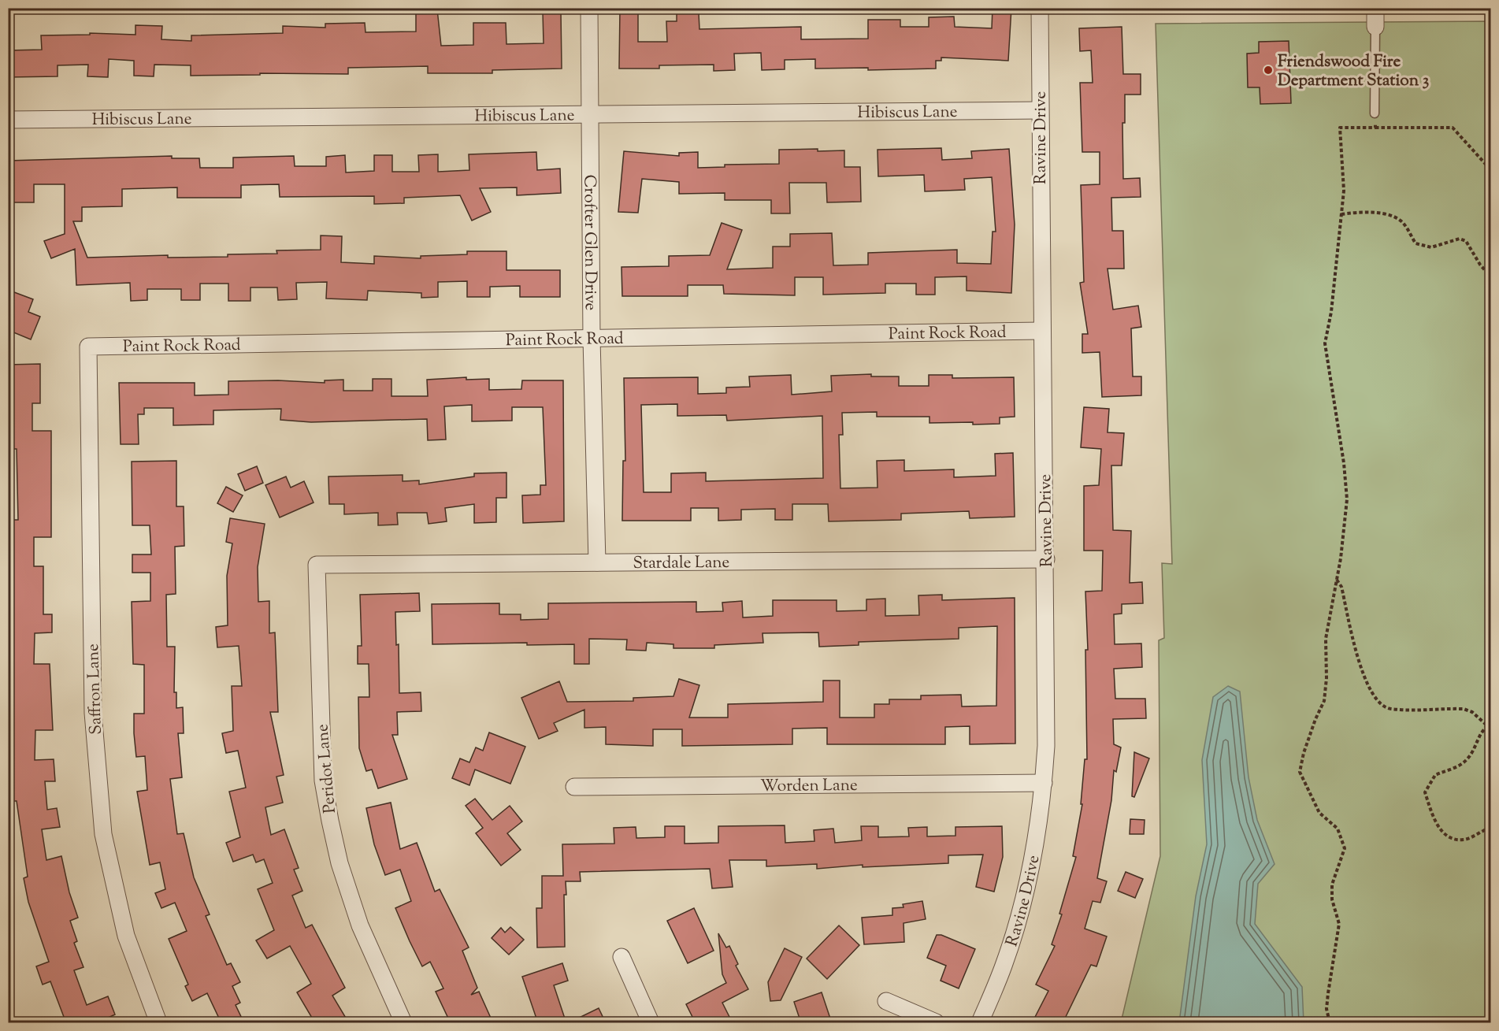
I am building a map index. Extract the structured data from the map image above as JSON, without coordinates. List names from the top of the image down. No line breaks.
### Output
{"streets":{"street":["Hibiscus Lane","Ravine Drive","Crofter Glen Drive","Paint Rock Road","Stardale Lane","Saffron Lane","Peridot Lane","Worden Lane"]},"crossings":[["Hibiscus Lane","Ravine Drive"],["Hibiscus Lane","Crofter Glen Drive"],["Ravine Drive","Paint Rock Road"],["Ravine Drive","Stardale Lane"],["Ravine Drive","Worden Lane"],["Crofter Glen Drive","Paint Rock Road"],["Crofter Glen Drive","Stardale Lane"],["Paint Rock Road","Saffron Lane"],["Stardale Lane","Peridot Lane"]],"places":["Friendswood Fire Department Station 3"]}
